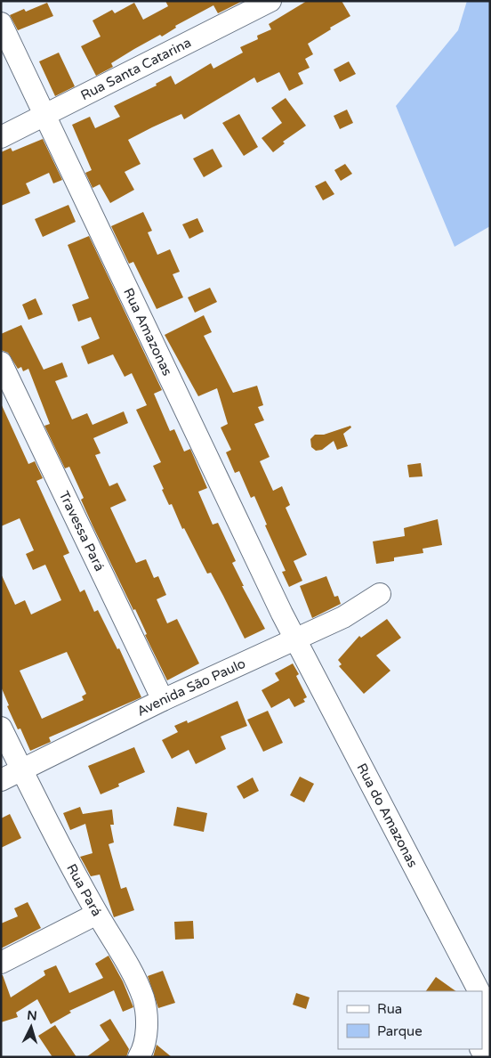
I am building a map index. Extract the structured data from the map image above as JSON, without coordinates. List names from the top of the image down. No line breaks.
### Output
{"streets":{"street":["Rua Santa Catarina","Rua Amazonas","Travessa Pará","Avenida São Paulo","Rua do Amazonas","Rua Pará"]},"crossings":[["Rua Santa Catarina","Rua Amazonas"],["Rua Amazonas","Avenida São Paulo"],["Rua Amazonas","Rua do Amazonas"],["Travessa Pará","Avenida São Paulo"],["Avenida São Paulo","Rua do Amazonas"],["Avenida São Paulo","Rua Pará"]],"legend":["Rua","Parque"],"north":"top"}
